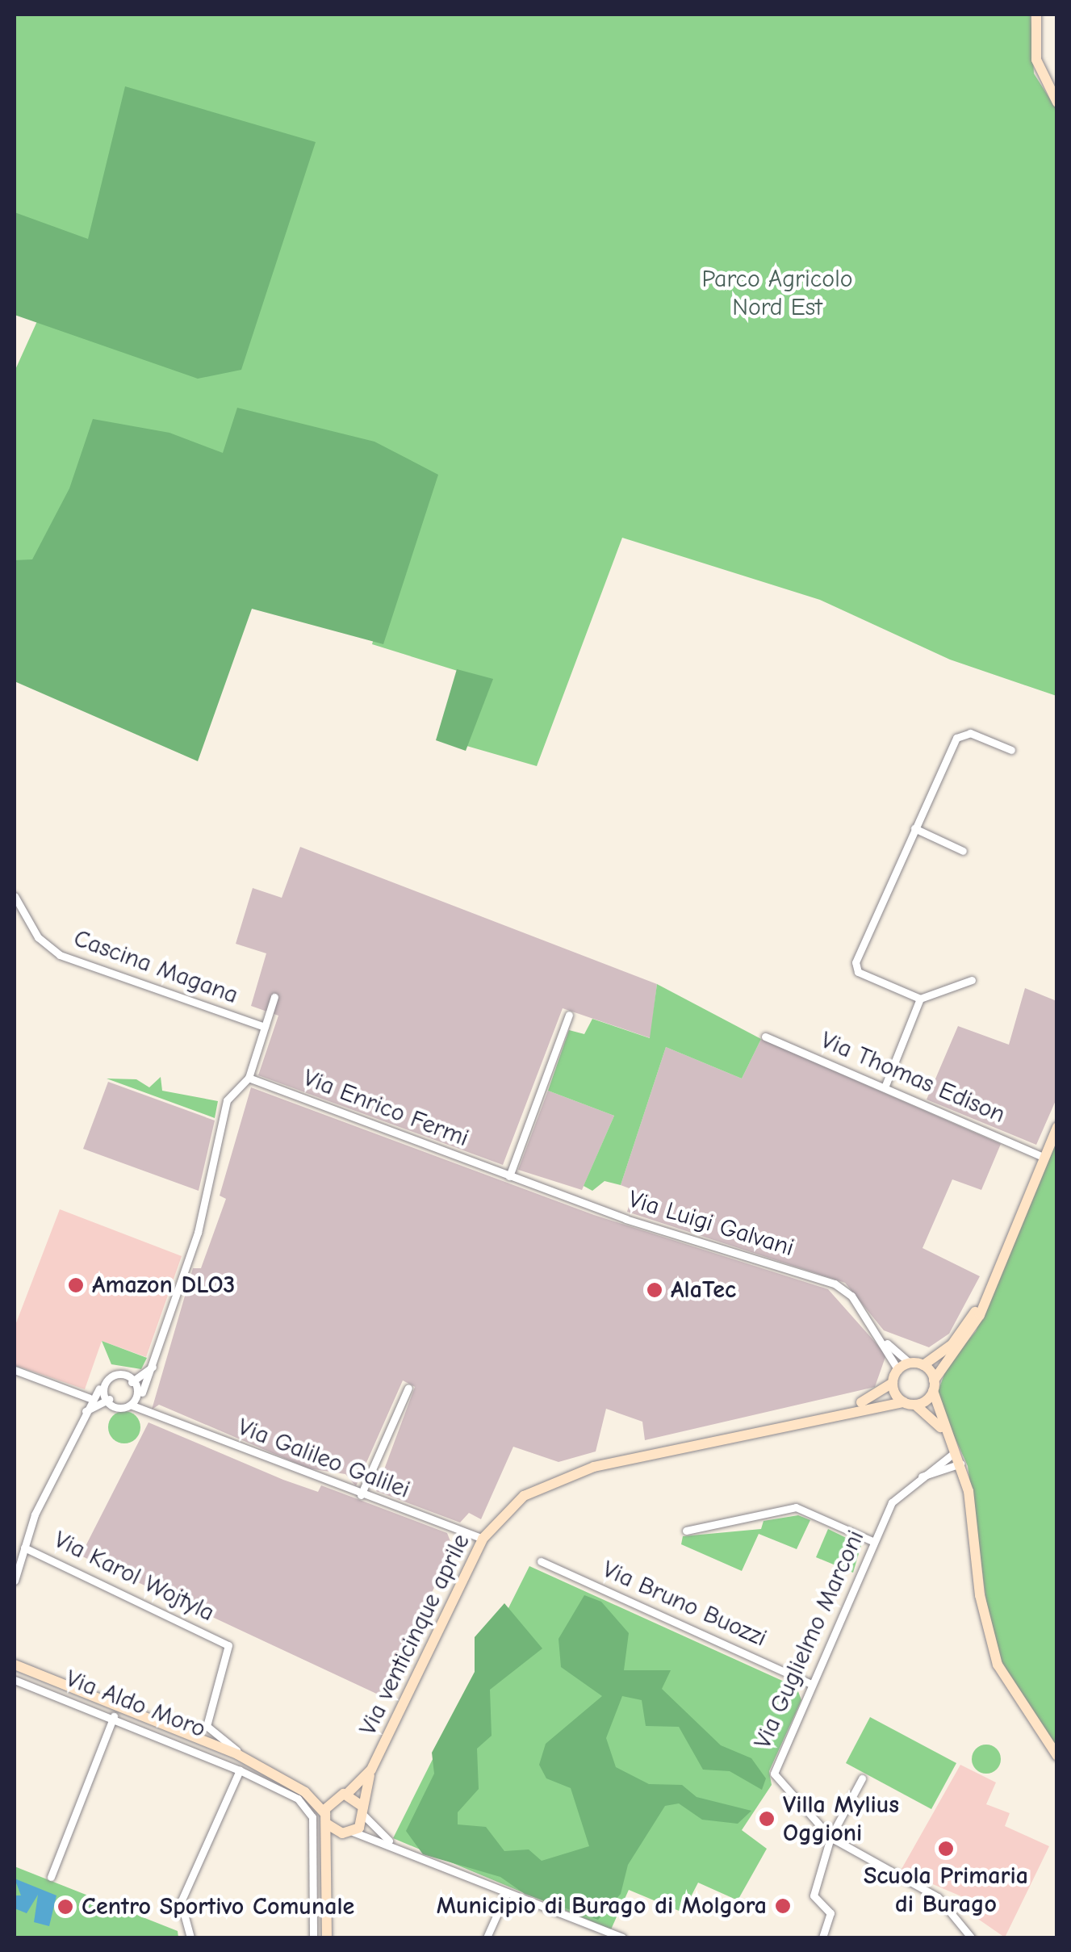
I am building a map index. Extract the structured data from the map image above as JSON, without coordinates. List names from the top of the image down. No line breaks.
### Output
{"streets":{"street":["Cascina Magana","Via Thomas Edison","Via Enrico Fermi","Via Luigi Galvani","Via Galileo Galilei","Via Karol Wojtyla","Via Bruno Buozzi","Via venticinque aprile","Via Guglielmo Marconi","Via Aldo Moro"]},"crossings":[["Via Enrico Fermi","Via Luigi Galvani"],["Via Luigi Galvani","Via venticinque aprile"],["Via Galileo Galilei","Via venticinque aprile"],["Via Bruno Buozzi","Via Guglielmo Marconi"]],"parks":["Parco Agricolo Nord Est"],"places":["Amazon DLO3","AlaTec","Villa Mylius Oggioni","Scuola Primaria di Burago","Municipio di Burago di Molgora","Centro Sportivo Comunale"]}
